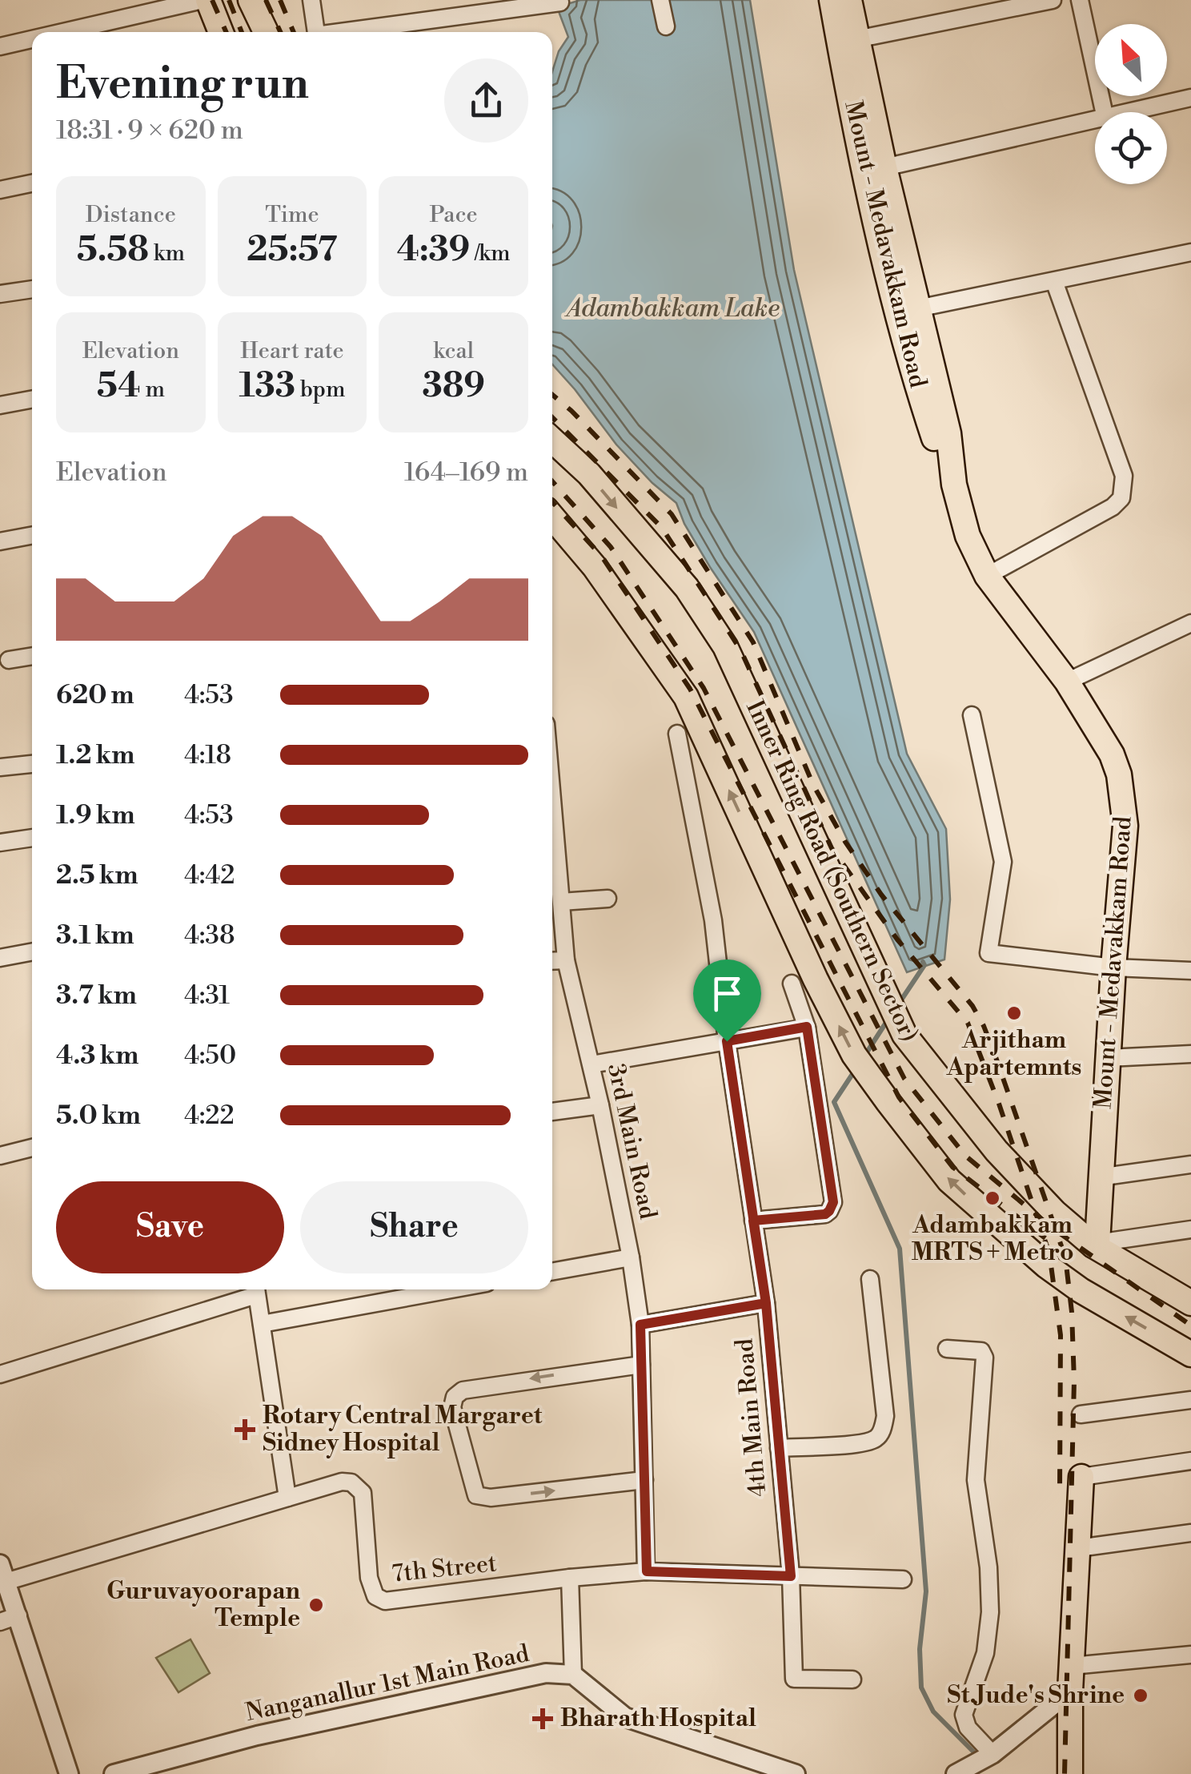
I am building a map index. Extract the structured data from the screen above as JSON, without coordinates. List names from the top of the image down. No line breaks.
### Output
{"streets":{"main road":["Mount - Medavakkam Road","Inner Ring Road (Southern Sector)"],"street":["3rd Main Road","4th Main Road","7th Street","Nanganallur 1st Main Road"]},"crossings":[["Mount - Medavakkam Road","Inner Ring Road (Southern Sector)"],["3rd Main Road","7th Street"],["4th Main Road","7th Street"]],"water":["Adambakkam Lake"],"places":{"other":["Arjitham Apartemnts","Adambakkam MRTS + Metro","Guruvayoorapan Temple","St.Jude's Shrine"],"health":["Rotary Central Margaret Sidney Hospital","Bharath Hospital"]},"north":"top left","page":{"heading":["Evening run","18:31 · 9 × 620 m"],"stats":[["Distance","5.58 km"],["Time","25:57"],["Pace","4:39 /km"],["Elevation","54 m"],["Heart rate","133 bpm"],["kcal","389"]],"chart":["Elevation","164–169 m"],"list":[{"name":"620 m","note":"4:53"},{"name":"1.2 km","note":"4:18"},{"name":"1.9 km","note":"4:53"},{"name":"2.5 km","note":"4:42"},{"name":"3.1 km","note":"4:38"},{"name":"3.7 km","note":"4:31"},{"name":"4.3 km","note":"4:50"},{"name":"5.0 km","note":"4:22"}],"buttons":["Save","Share"]}}
